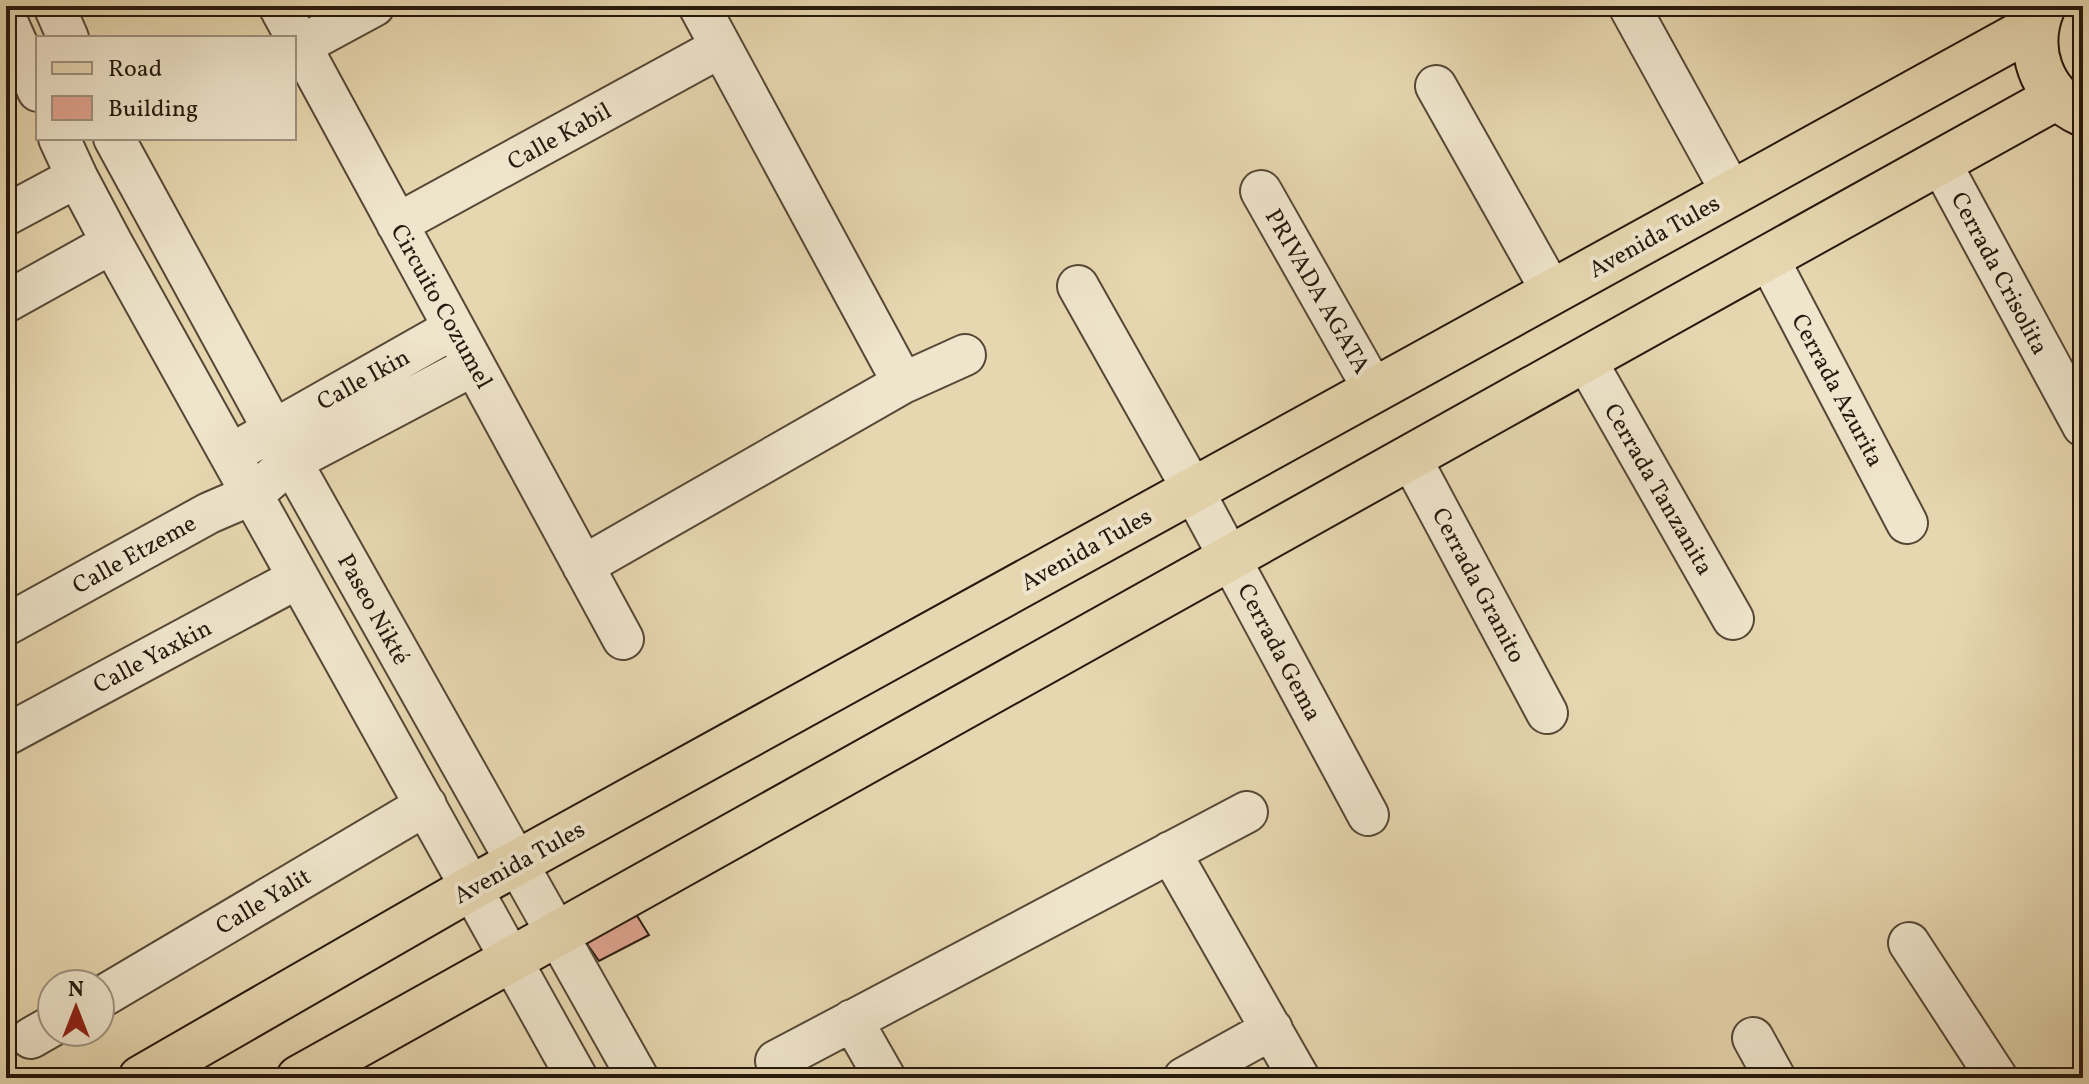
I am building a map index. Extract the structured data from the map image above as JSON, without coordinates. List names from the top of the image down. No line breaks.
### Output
{"streets":{"main road":["Avenida Tules"],"street":["Calle Kabil","Cerrada Crisolita","PRIVADA AGATA","Circuito Cozumel","Calle Ikin","Cerrada Azurita","Cerrada Tanzanita","Calle Etzeme","Cerrada Granito","Paseo Nikté","Cerrada Gema","Calle Yaxkin","Calle Yalit"]},"crossings":[["Calle Kabil","Circuito Cozumel"],["Avenida Tules","Cerrada Crisolita"],["Avenida Tules","PRIVADA AGATA"],["Avenida Tules","Cerrada Azurita"],["Avenida Tules","Cerrada Tanzanita"],["Avenida Tules","Cerrada Granito"],["Avenida Tules","Paseo Nikté"],["Avenida Tules","Cerrada Gema"],["Circuito Cozumel","Calle Ikin"],["Calle Ikin","Paseo Nikté"]],"legend":["Road","Building"],"north":"top"}
